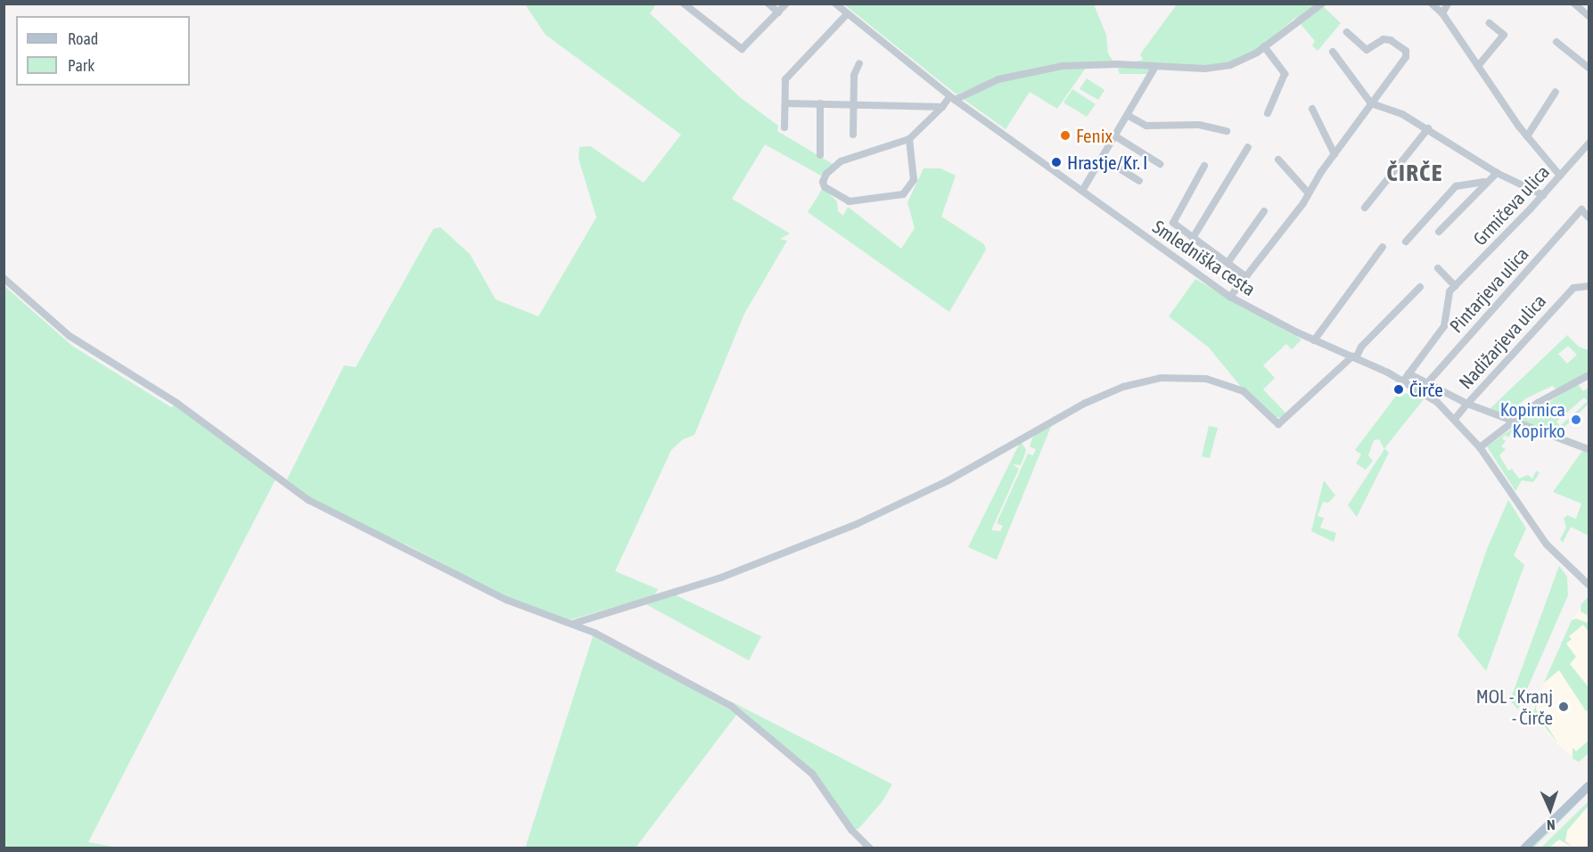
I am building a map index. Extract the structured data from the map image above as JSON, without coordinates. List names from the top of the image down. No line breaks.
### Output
{"streets":{"street":["Grmičeva ulica","Smledniška cesta","Pintarjeva ulica","Nadižarjeva ulica"]},"crossings":[["Grmičeva ulica","Smledniška cesta"],["Grmičeva ulica","Nadižarjeva ulica"],["Smledniška cesta","Pintarjeva ulica"],["Pintarjeva ulica","Nadižarjeva ulica"]],"districts":["ČIRČE"],"places":["Fenix","Hrastje/Kr. I","Čirče","Kopirnica Kopirko","MOL - Kranj - Čirče"],"legend":["Road","Park"],"north":"bottom"}
